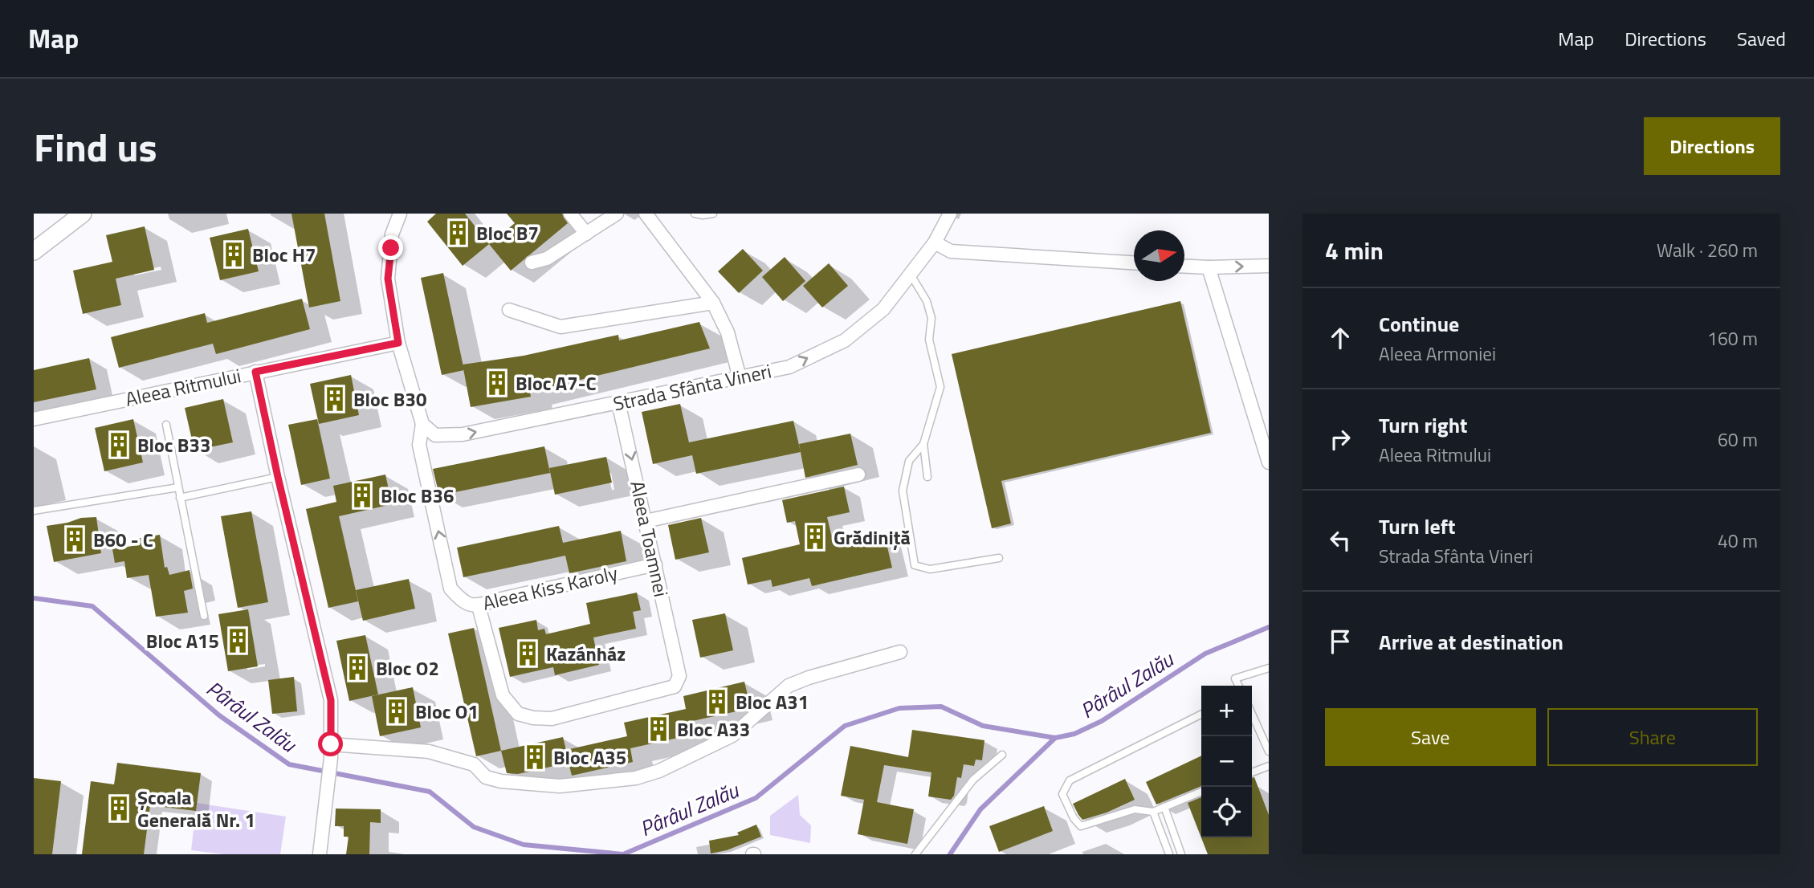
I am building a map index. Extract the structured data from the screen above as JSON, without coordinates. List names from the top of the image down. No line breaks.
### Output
{"streets":{"street":["Aleea Ritmului","Strada Sfânta Vineri","Aleea Toamnei","Aleea Kiss Karoly"]},"crossings":[["Strada Sfânta Vineri","Aleea Toamnei"],["Strada Sfânta Vineri","Aleea Kiss Karoly"],["Aleea Toamnei","Aleea Kiss Karoly"]],"one_way":["Strada Sfânta Vineri","Aleea Kiss Karoly"],"water":["Pârâul Zalău"],"places":{"building":["Bloc B7","Bloc H7","Bloc A7-C","Bloc B30","Bloc B33","Bloc B36","Grădiniță","B60 - C","Bloc A15","Kazánház","Bloc O2","Bloc A31","Bloc O1","Bloc A33","Bloc A35","Școala Generală Nr. 1"]},"north":"right","page":{"header":"Map","nav":["Map","Directions","Saved"],"title":"Find us","buttons":["Directions",["Save","Share"]],"heading":["4 min","Walk · 260 m"],"list":[["Continue","Aleea Armoniei","160 m"],["Turn right","Aleea Ritmului","60 m"],["Turn left","Strada Sfânta Vineri","40 m"],"Arrive at destination"],"map_buttons":["+","−"]}}
